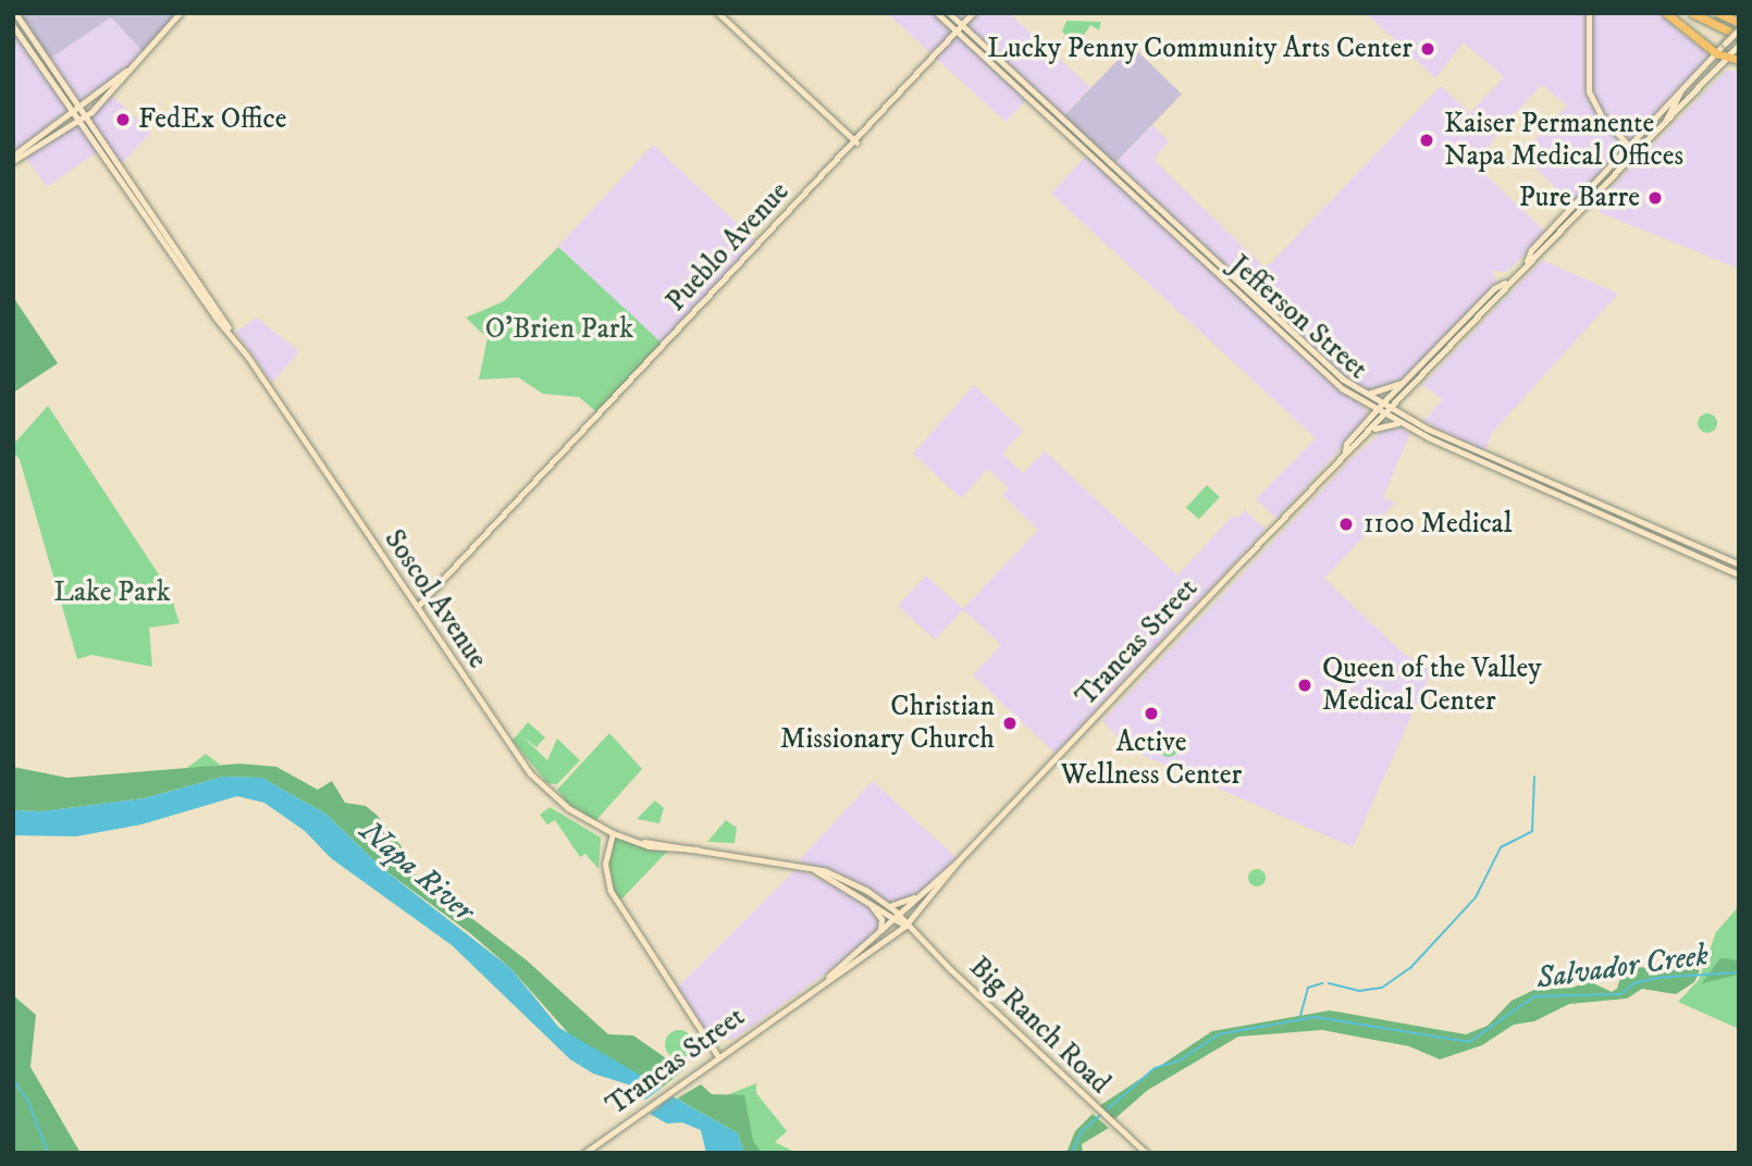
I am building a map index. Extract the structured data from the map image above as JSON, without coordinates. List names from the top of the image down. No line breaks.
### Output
{"streets":{"main road":["Pueblo Avenue","Jefferson Street","Soscol Avenue","Trancas Street","Big Ranch Road"]},"crossings":[["Pueblo Avenue","Jefferson Street"],["Pueblo Avenue","Soscol Avenue"],["Jefferson Street","Trancas Street"],["Soscol Avenue","Trancas Street"],["Soscol Avenue","Big Ranch Road"],["Trancas Street","Big Ranch Road"]],"water":["Napa River","Salvador Creek"],"parks":["O'Brien Park","Lake Park"],"places":["Lucky Penny Community Arts Center","FedEx Office","Kaiser Permanente Napa Medical Offices","Pure Barre","1100 Medical","Queen of the Valley Medical Center","Active Wellness Center","Christian Missionary Church"]}
